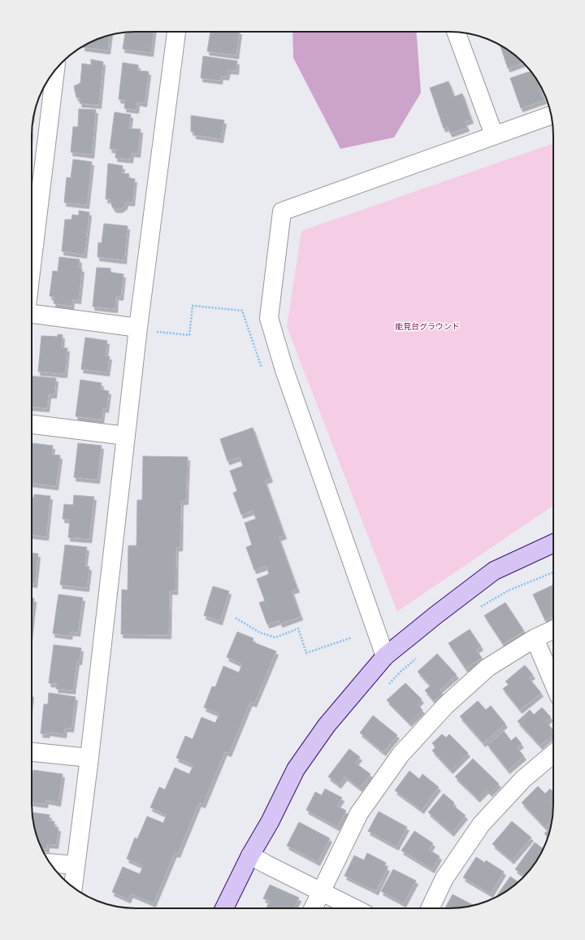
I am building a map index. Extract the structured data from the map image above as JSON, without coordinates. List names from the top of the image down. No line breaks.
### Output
{"parks":["能見台グラウンド"]}
